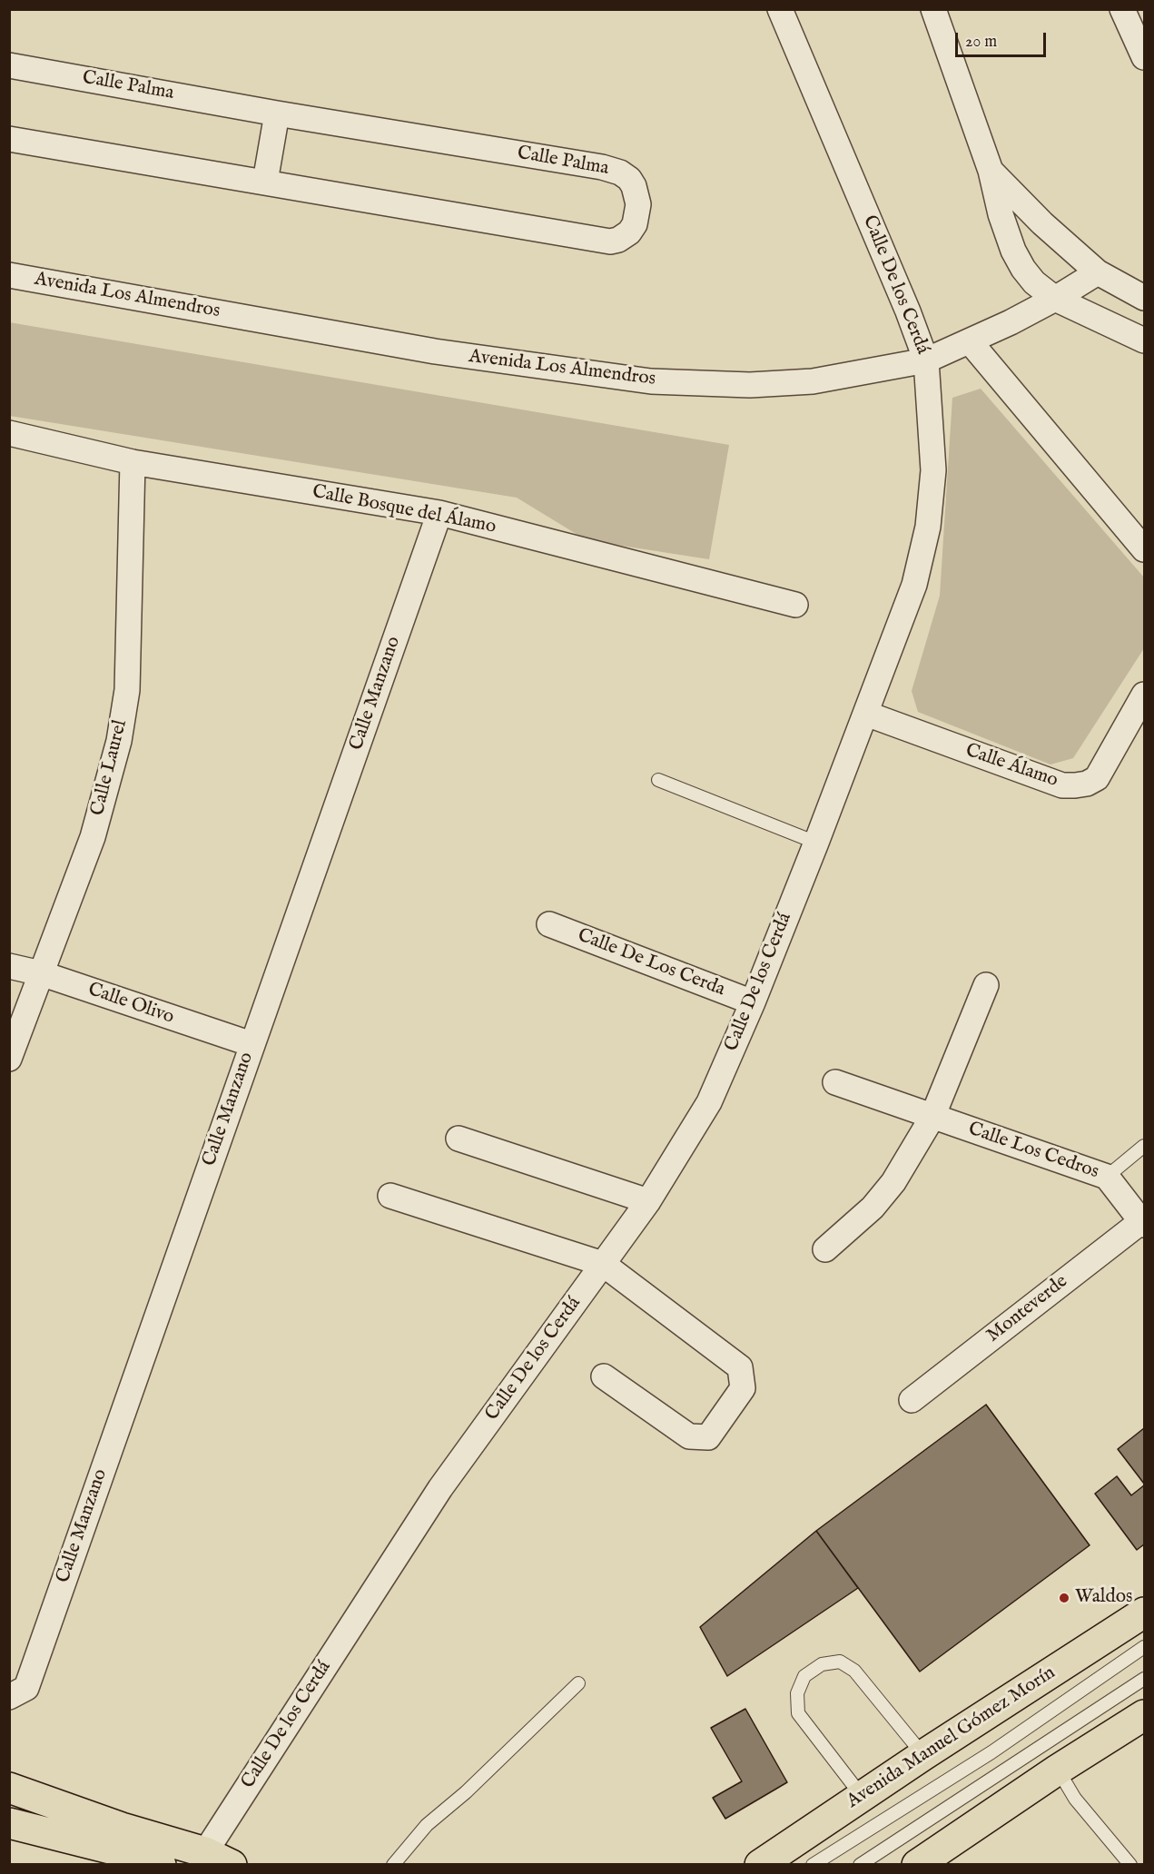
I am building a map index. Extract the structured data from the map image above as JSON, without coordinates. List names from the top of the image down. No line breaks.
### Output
{"streets":{"main road":["Avenida Manuel Gómez Morín"],"street":["Calle Palma","Calle De los Cerdá","Avenida Los Almendros","Calle Bosque del Álamo","Calle Manzano","Calle Álamo","Calle Laurel","Calle De Los Cerda","Calle Olivo","Calle Los Cedros","Monteverde"]},"crossings":[["Calle De los Cerdá","Avenida Los Almendros"],["Calle De los Cerdá","Calle Álamo"],["Calle De los Cerdá","Calle De Los Cerda"],["Calle Bosque del Álamo","Calle Manzano"],["Calle Bosque del Álamo","Calle Laurel"],["Calle Manzano","Calle Olivo"],["Calle Laurel","Calle Olivo"],["Calle Los Cedros","Monteverde"]],"places":["Waldos"],"scale_bar":"20 m"}
